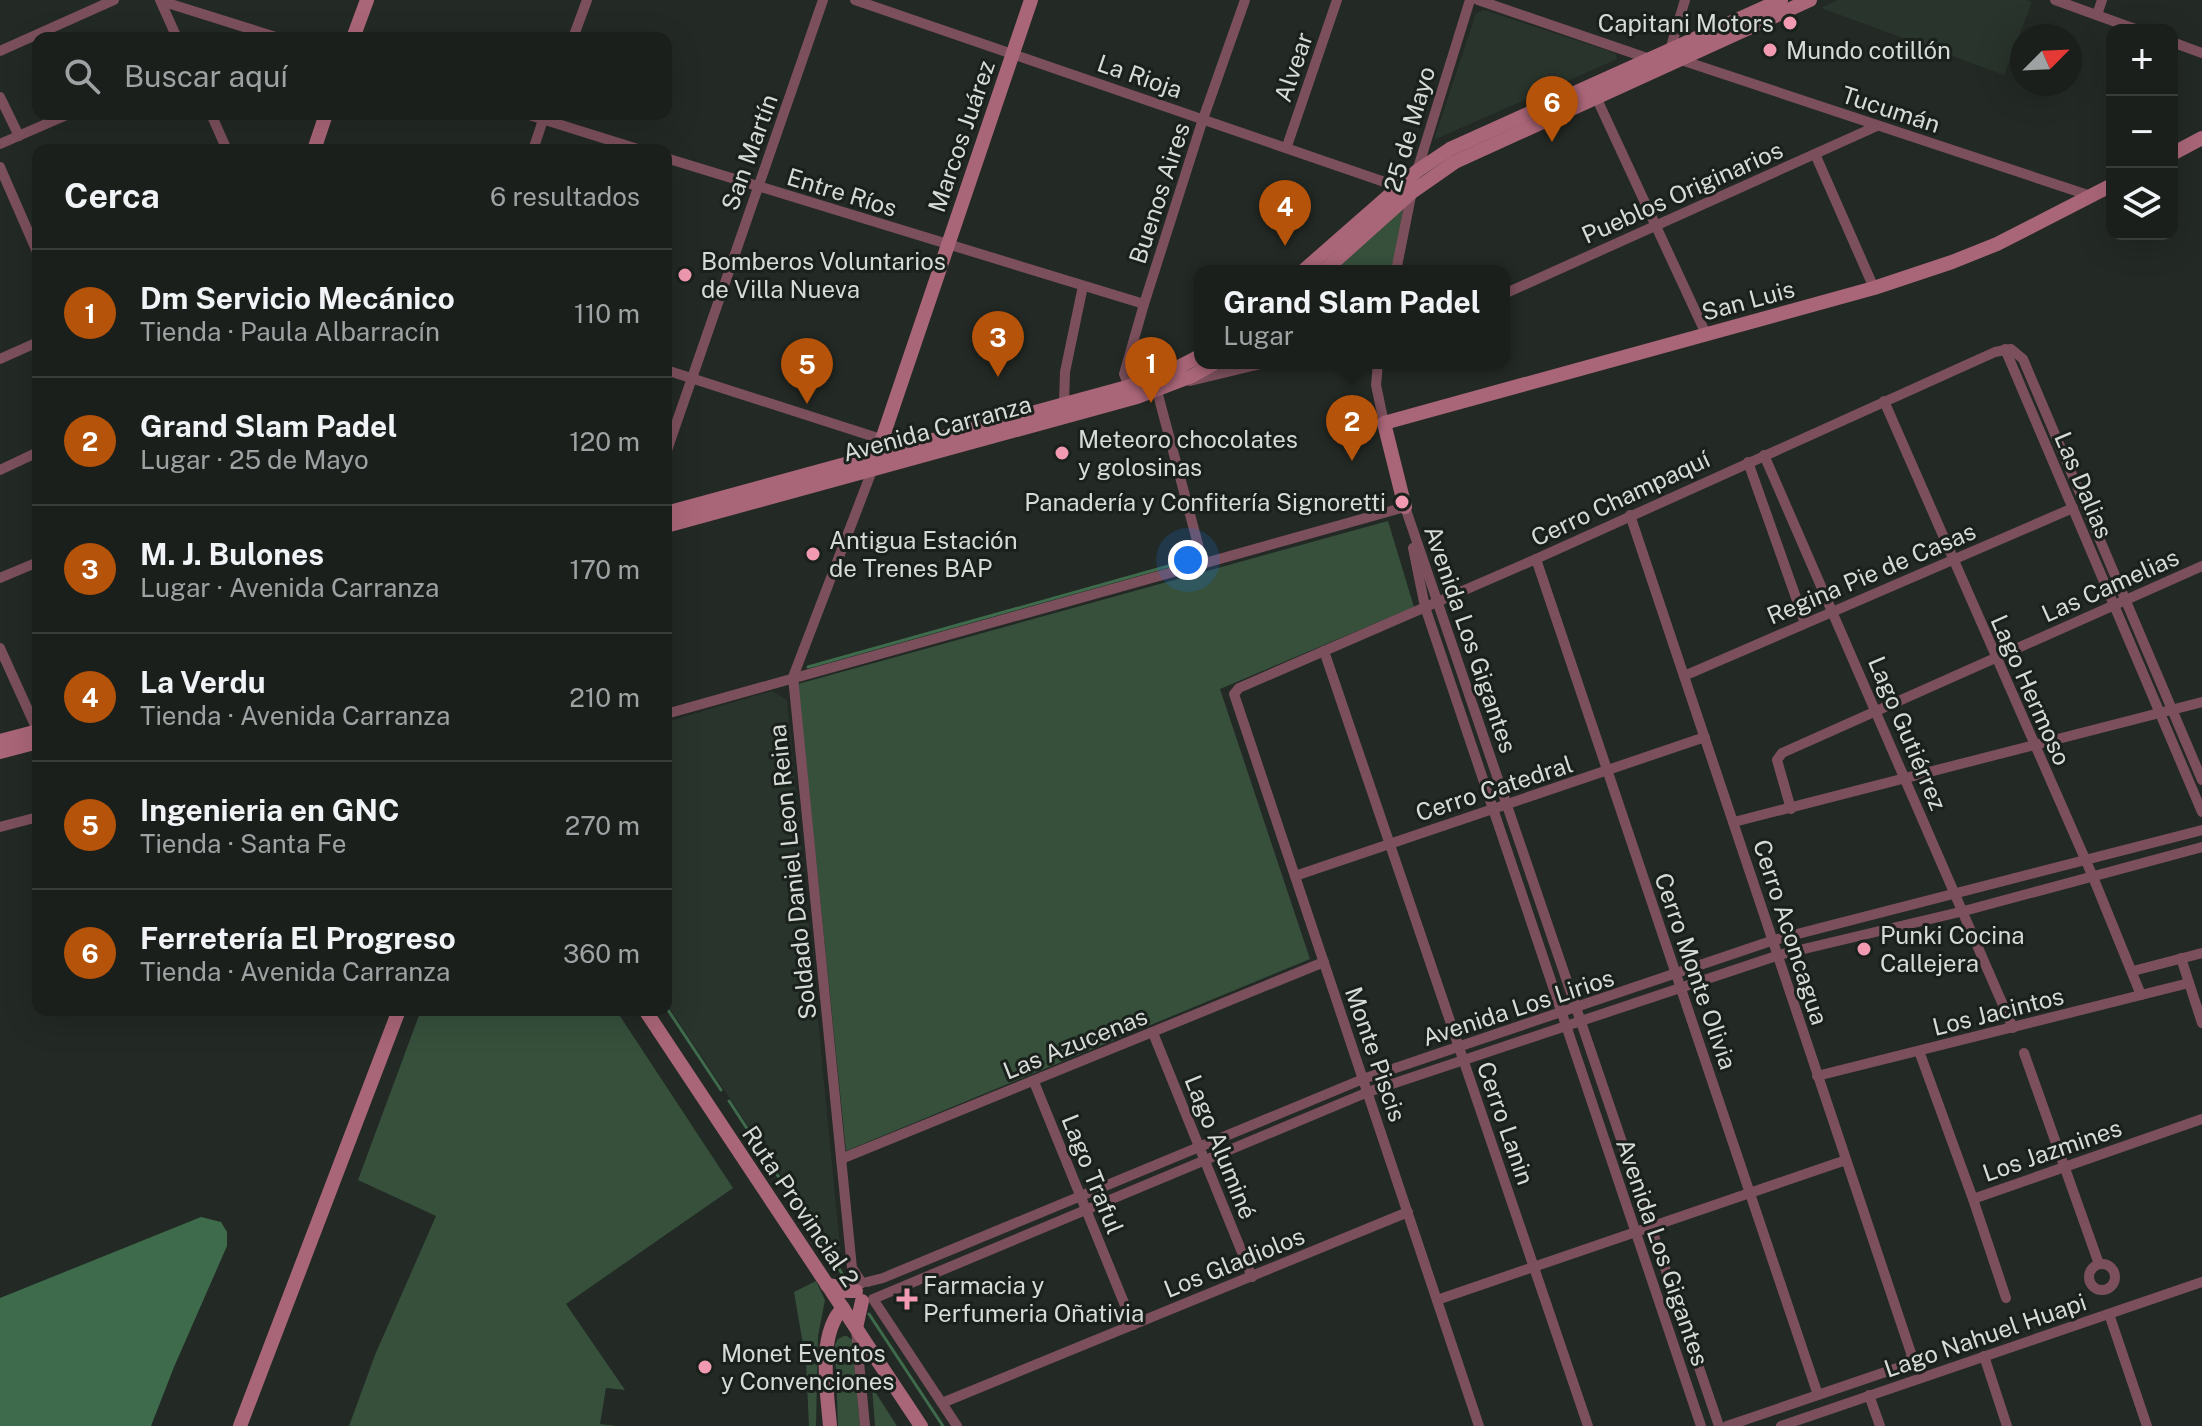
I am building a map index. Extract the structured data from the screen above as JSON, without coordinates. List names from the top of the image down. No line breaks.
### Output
{"streets":{"main road":["Marcos Juárez","San Luis","Avenida Carranza","Ruta Provincial 2"],"street":["Alvear","La Rioja","Tucumán","25 de Mayo","San Martín","Entre Ríos","Pueblos Originarios","Buenos Aires","Las Dalias","Cerro Champaquí","Regina Pie de Casas","Las Camelias","Avenida Los Gigantes","Lago Hermoso","Lago Gutiérrez","Cerro Catedral","Soldado Daniel Leon Reina","Cerro Aconcagua","Cerro Monte Olivia","Avenida Los Lirios","Los Jacintos","Las Azucenas","Monte Piscis","Cerro Lanin","Lago Aluminé","Los Jazmines","Lago Traful","Los Gladiolos","Lago Nahuel Huapi"]},"crossings":[["Alvear","La Rioja"],["La Rioja","25 de Mayo"],["La Rioja","Marcos Juárez"],["La Rioja","Buenos Aires"],["Tucumán","Pueblos Originarios"],["Tucumán","San Luis"],["Marcos Juárez","Entre Ríos"],["Marcos Juárez","Avenida Carranza"],["Marcos Juárez","Soldado Daniel Leon Reina"],["San Martín","Entre Ríos"],["Entre Ríos","Buenos Aires"],["Buenos Aires","Avenida Carranza"],["Avenida Carranza","Soldado Daniel Leon Reina"],["Las Dalias","Cerro Champaquí"],["Las Dalias","Regina Pie de Casas"],["Las Dalias","Las Camelias"],["Cerro Champaquí","Avenida Los Gigantes"],["Cerro Champaquí","Lago Hermoso"],["Cerro Champaquí","Lago Gutiérrez"],["Cerro Champaquí","Cerro Aconcagua"],["Cerro Champaquí","Cerro Monte Olivia"],["Cerro Champaquí","Monte Piscis"],["Cerro Champaquí","Cerro Lanin"],["Regina Pie de Casas","Lago Hermoso"],["Regina Pie de Casas","Lago Gutiérrez"],["Regina Pie de Casas","Cerro Aconcagua"],["Las Camelias","Lago Hermoso"],["Las Camelias","Lago Gutiérrez"],["Avenida Los Gigantes","Cerro Catedral"],["Avenida Los Gigantes","Avenida Los Lirios"],["Lago Hermoso","Avenida Los Lirios"],["Lago Hermoso","Los Jacintos"],["Lago Gutiérrez","Avenida Los Lirios"],["Lago Gutiérrez","Los Jacintos"],["Cerro Catedral","Cerro Aconcagua"],["Cerro Catedral","Cerro Monte Olivia"],["Cerro Catedral","Monte Piscis"],["Cerro Catedral","Cerro Lanin"],["Soldado Daniel Leon Reina","Avenida Los Lirios"],["Soldado Daniel Leon Reina","Las Azucenas"],["Soldado Daniel Leon Reina","Los Gladiolos"],["Cerro Aconcagua","Avenida Los Lirios"],["Cerro Aconcagua","Los Jacintos"],["Cerro Aconcagua","Lago Nahuel Huapi"],["Cerro Monte Olivia","Avenida Los Lirios"],["Cerro Monte Olivia","Lago Nahuel Huapi"],["Avenida Los Lirios","Monte Piscis"],["Avenida Los Lirios","Cerro Lanin"],["Avenida Los Lirios","Lago Aluminé"],["Avenida Los Lirios","Lago Traful"],["Los Jacintos","Los Jazmines"],["Las Azucenas","Monte Piscis"],["Las Azucenas","Lago Aluminé"],["Las Azucenas","Lago Traful"],["Monte Piscis","Los Gladiolos"],["Lago Aluminé","Los Gladiolos"],["Lago Traful","Los Gladiolos"]],"places":{"other":["Capitani Motors","Mundo cotillón","Bomberos Voluntarios de Villa Nueva","Meteoro chocolates y golosinas","Panadería y Confitería Signoretti","Antigua Estación de Trenes BAP","Punki Cocina Callejera","Monet Eventos y Convenciones"],"health":["Farmacia y Perfumeria Oñativia"]},"north":"top right","page":{"map_buttons":["+","−"],"search":"Buscar aquí","pins":["6","4","3","1","5","2"],"heading":["Cerca","6 resultados"],"list":[{"mark":"1","name":"Dm Servicio Mecánico","note":"Tienda · Paula Albarracín","value":"110 m"},{"mark":"2","name":"Grand Slam Padel","note":"Lugar · 25 de Mayo","value":"120 m"},{"mark":"3","name":"M. J. Bulones","note":"Lugar · Avenida Carranza","value":"170 m"},{"mark":"4","name":"La Verdu","note":"Tienda · Avenida Carranza","value":"210 m"},{"mark":"5","name":"Ingenieria en GNC","note":"Tienda · Santa Fe","value":"270 m"},{"mark":"6","name":"Ferretería El Progreso","note":"Tienda · Avenida Carranza","value":"360 m"}],"popup":["Grand Slam Padel","Lugar"]}}
